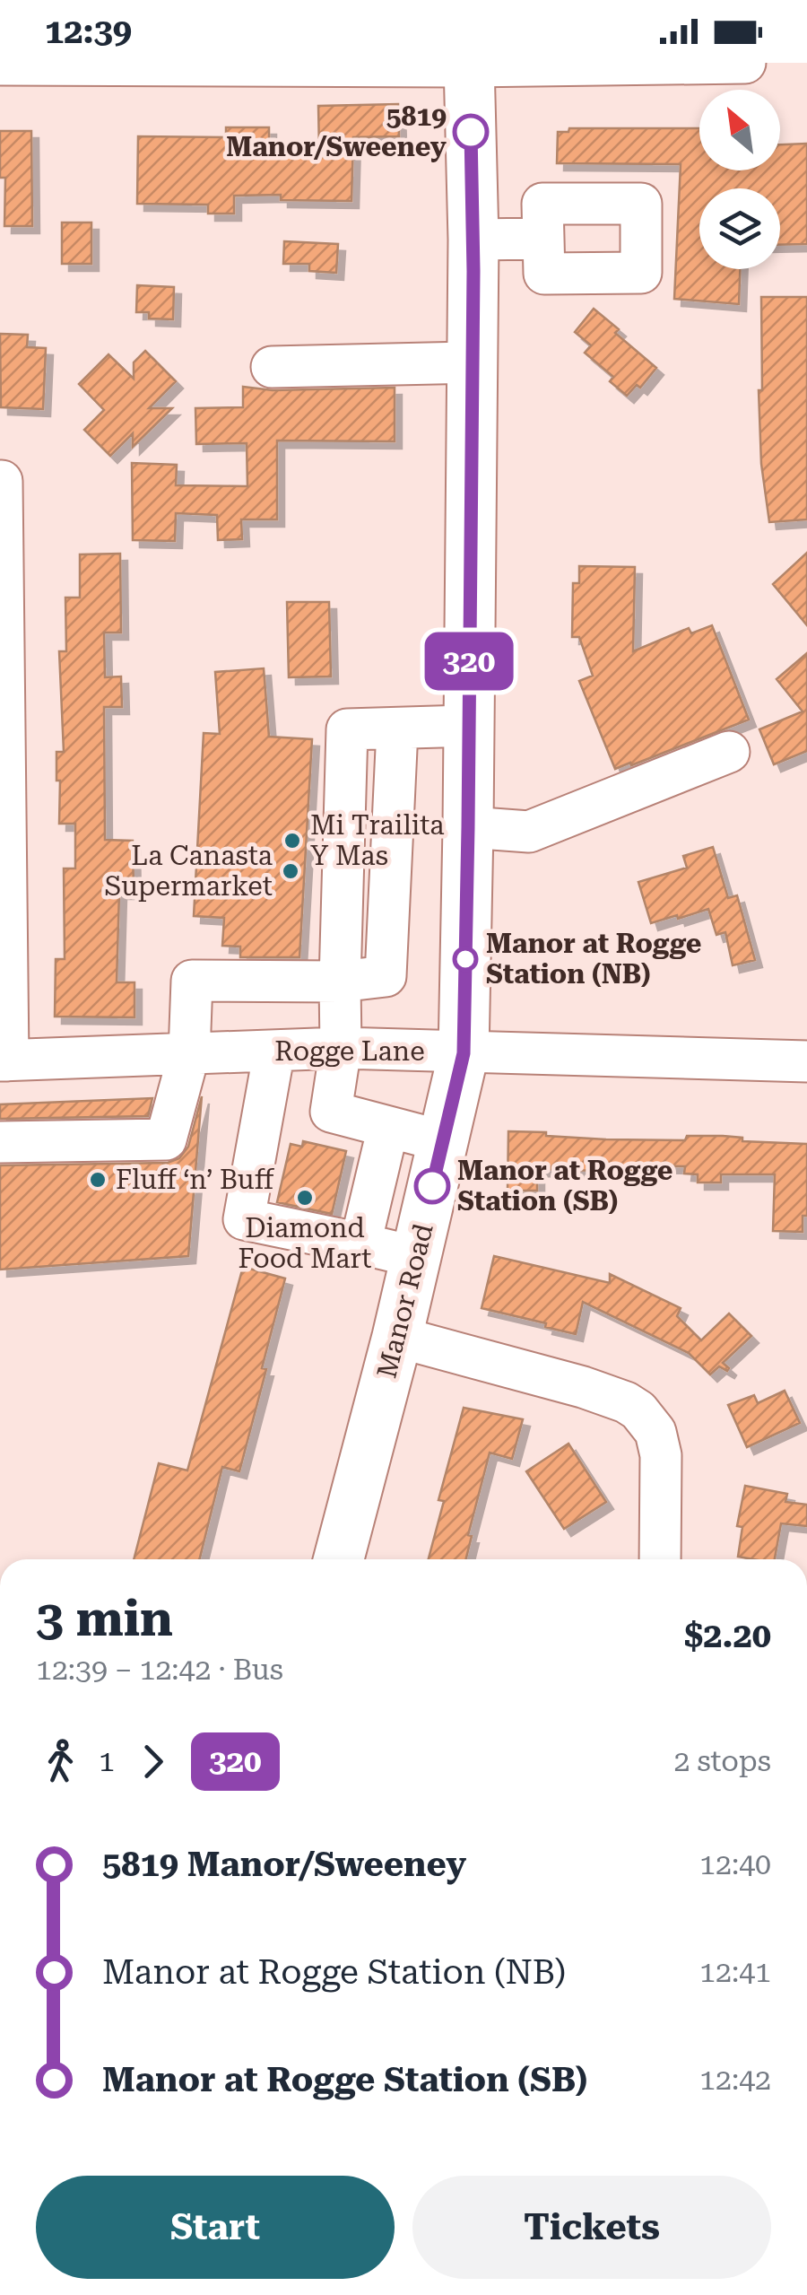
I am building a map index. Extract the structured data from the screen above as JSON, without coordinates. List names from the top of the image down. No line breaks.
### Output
{"streets":{"main road":["Manor Road"],"street":["Rogge Lane"]},"crossings":[["Rogge Lane","Manor Road"]],"places":["5819 Manor/Sweeney","Mi Trailita Y Mas","La Canasta Supermarket","Manor at Rogge Station (NB)","Fluff ‘n’ Buff","Manor at Rogge Station (SB)","Diamond Food Mart"],"lines":["bus line 320"],"north":"top left","page":{"status":"12:39","on_map":"320","heading":["3 min","12:39 – 12:42 · Bus","$2.20"],"legs":["1","320","2 stops"],"list":[{"name":"5819 Manor/Sweeney","value":"12:40"},{"name":"Manor at Rogge Station (NB)","value":"12:41"},{"name":"Manor at Rogge Station (SB)","value":"12:42"}],"buttons":["Start","Tickets"]}}
